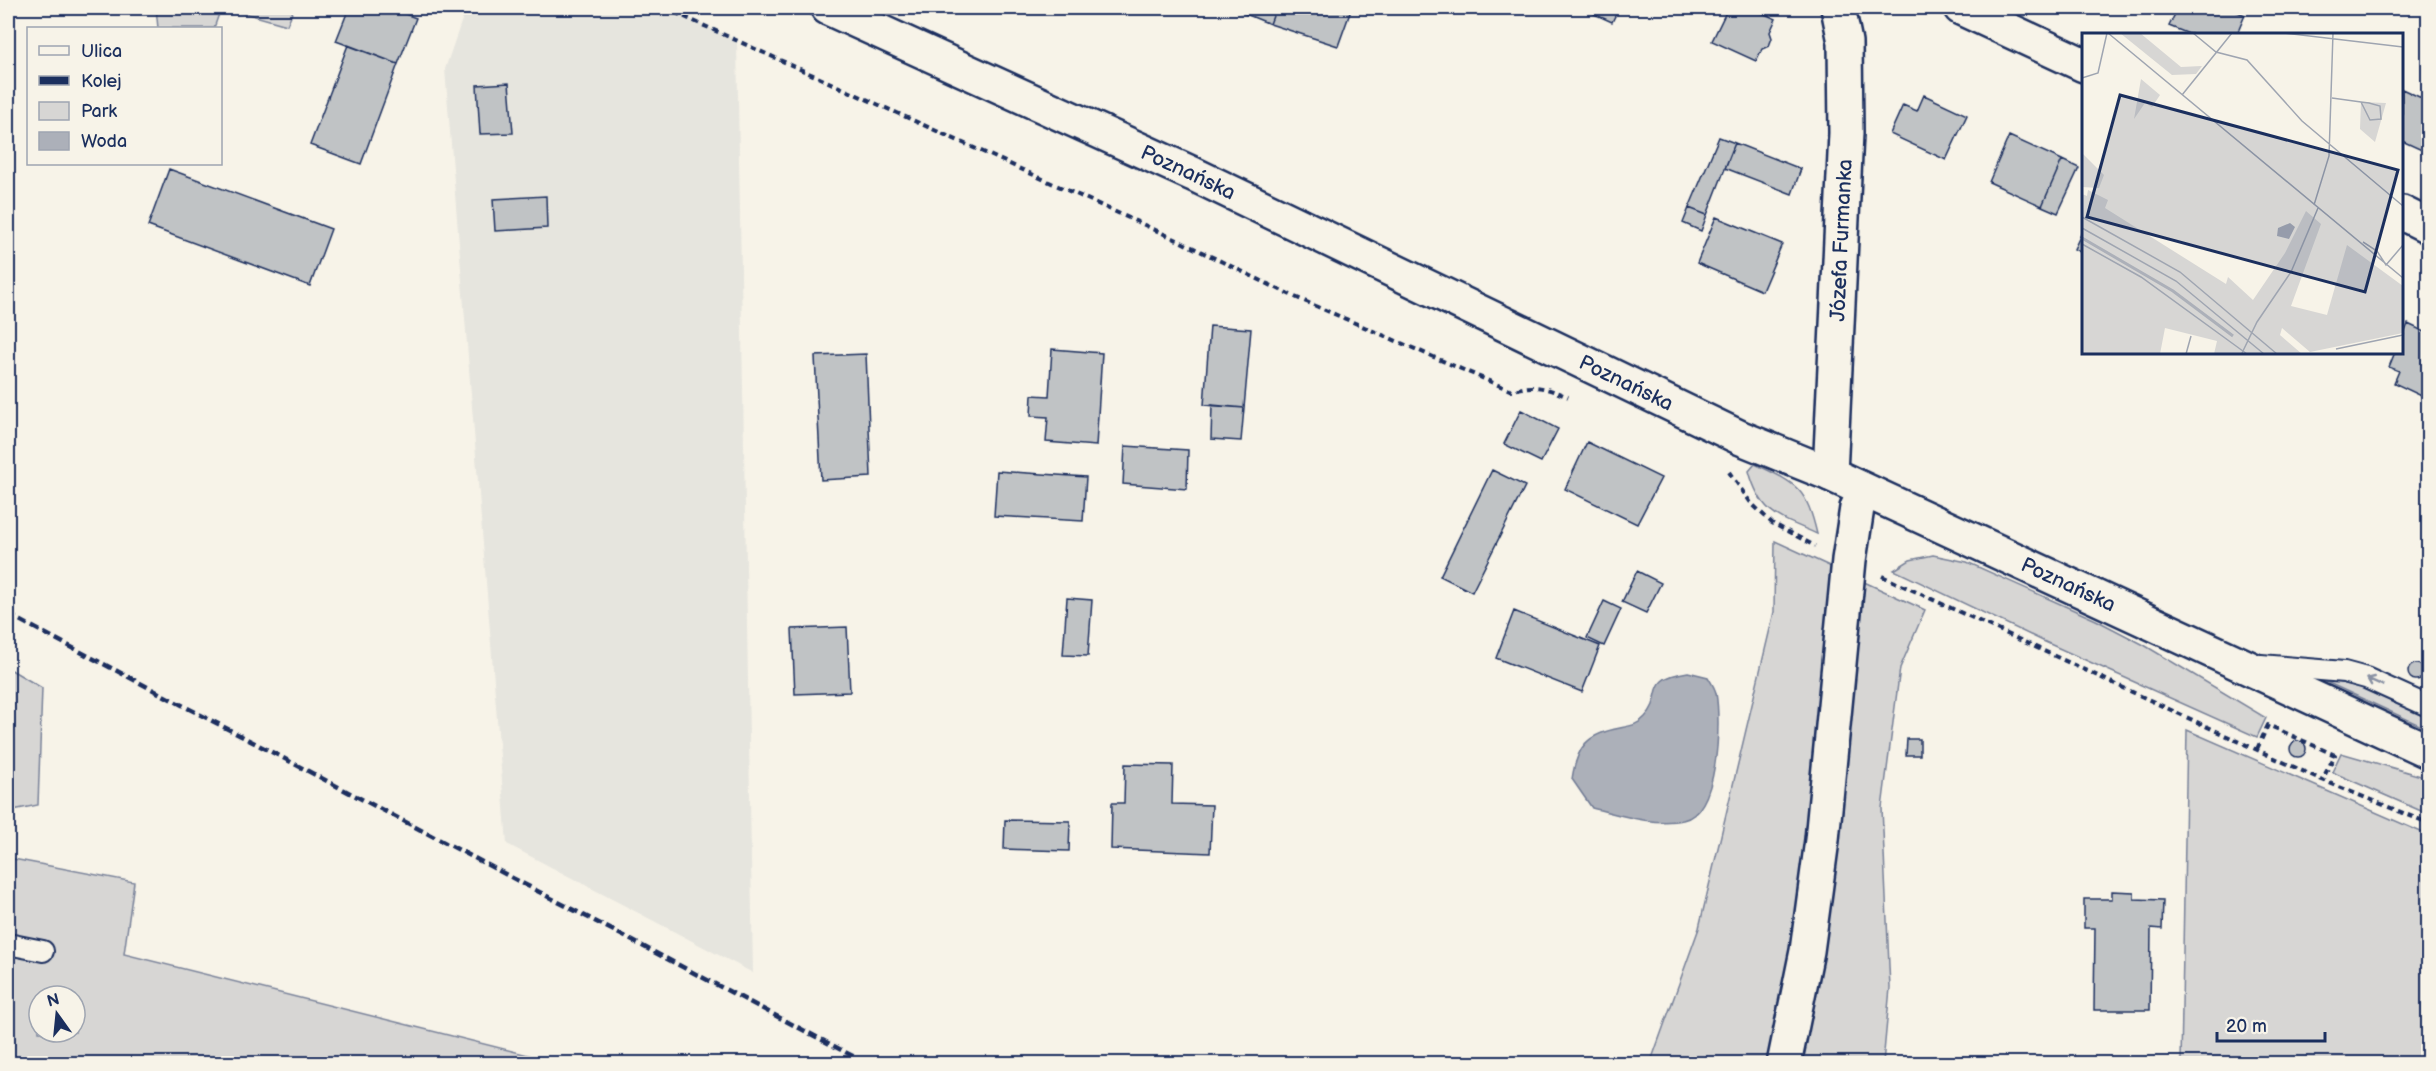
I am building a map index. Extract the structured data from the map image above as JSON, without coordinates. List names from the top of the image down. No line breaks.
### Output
{"streets":{"main road":["Poznańska","Józefa Furmanka"]},"crossings":[["Poznańska","Józefa Furmanka"]],"legend":["Ulica","Kolej","Park","Woda"],"scale_bar":"20 m","north":"top"}
